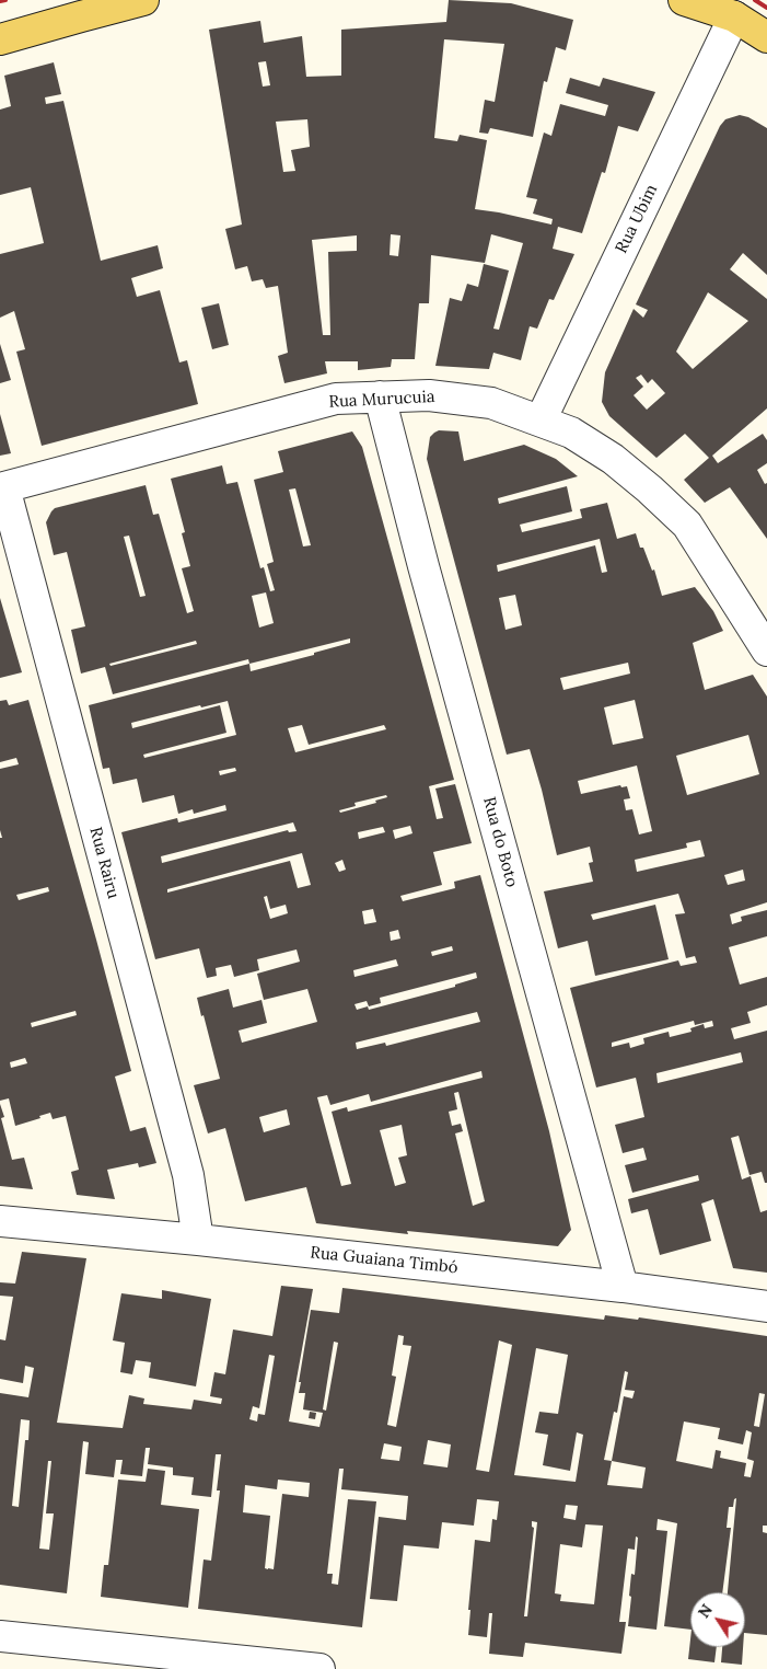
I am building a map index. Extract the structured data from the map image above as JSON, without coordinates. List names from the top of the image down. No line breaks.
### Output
{"streets":{"street":["Rua Ubim","Rua Murucuia","Rua do Boto","Rua Rairu","Rua Guaiana Timbó"]},"crossings":[["Rua Ubim","Rua Murucuia"],["Rua Murucuia","Rua do Boto"],["Rua Murucuia","Rua Rairu"],["Rua do Boto","Rua Guaiana Timbó"],["Rua Rairu","Rua Guaiana Timbó"]],"north":"top left"}
